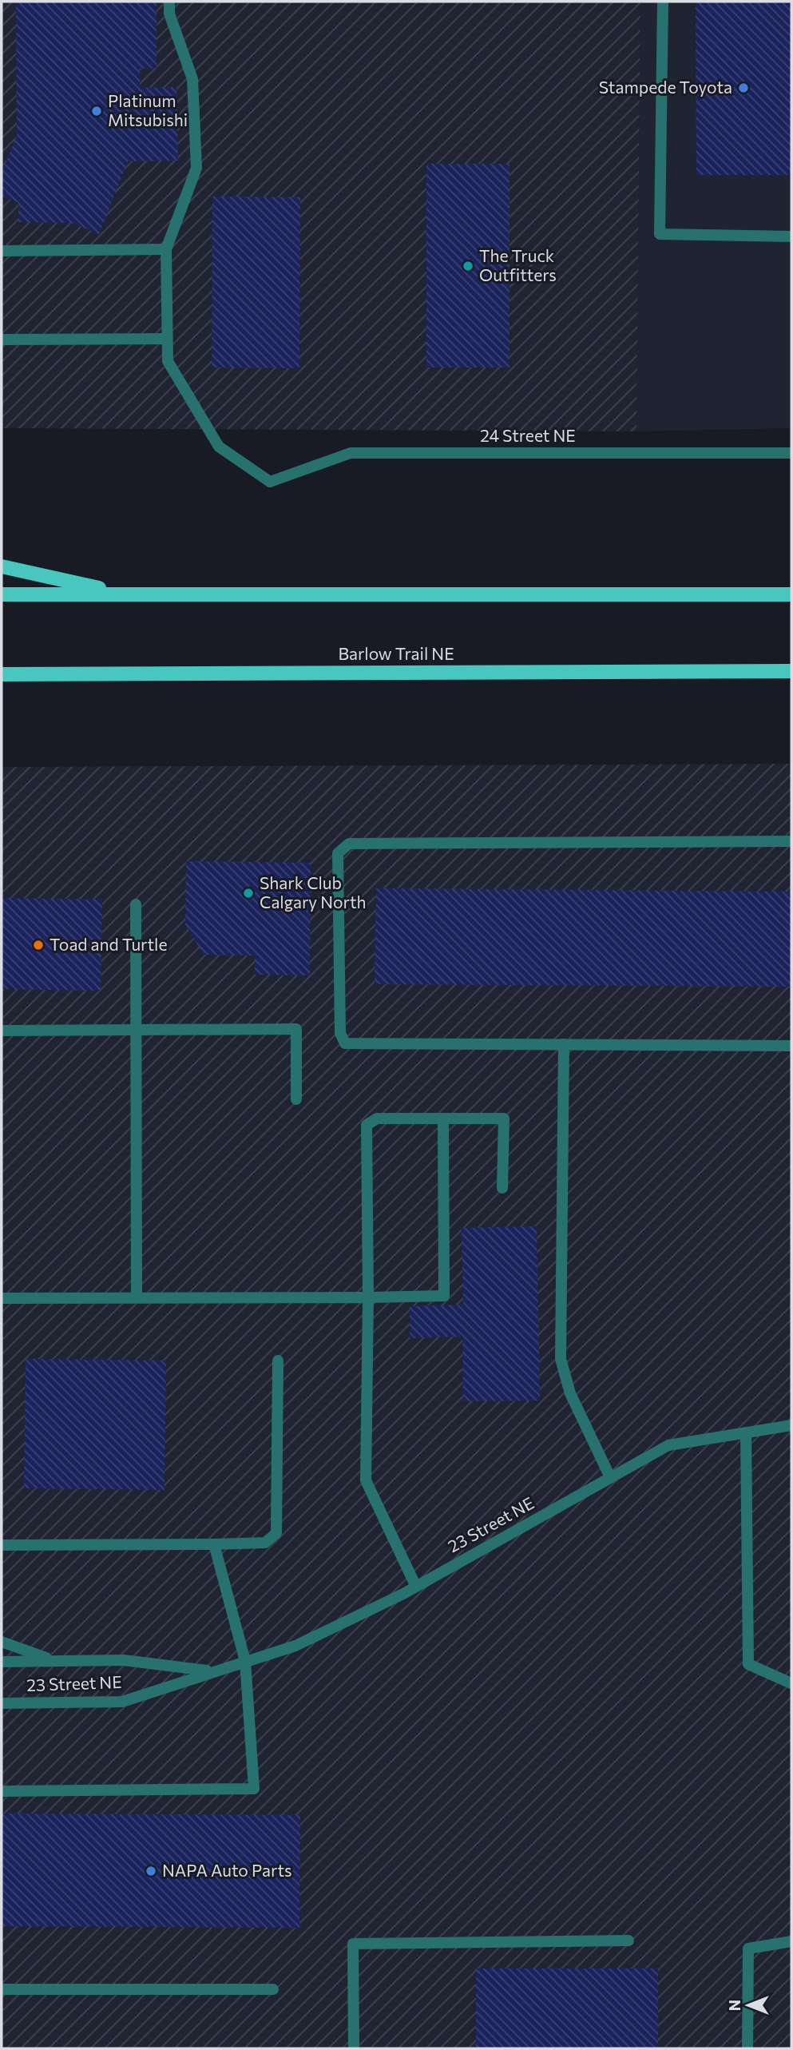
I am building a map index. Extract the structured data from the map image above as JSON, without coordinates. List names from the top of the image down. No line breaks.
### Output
{"streets":{"main road":["Barlow Trail NE"],"street":["24 Street NE","23 Street NE"]},"places":["Stampede Toyota","Platinum Mitsubishi","The Truck Outfitters","Shark Club Calgary North","Toad and Turtle","NAPA Auto Parts"],"north":"left"}
